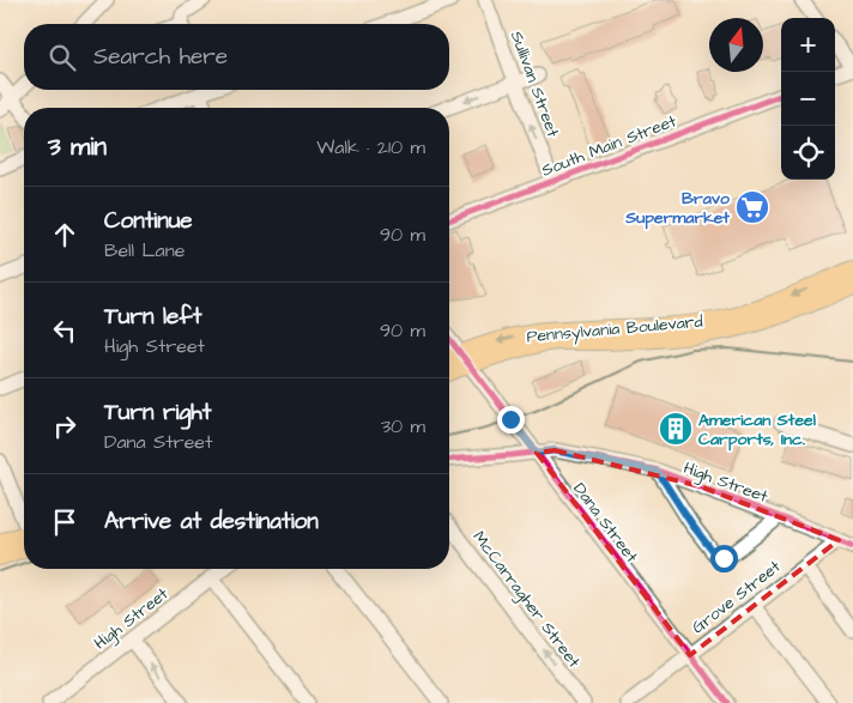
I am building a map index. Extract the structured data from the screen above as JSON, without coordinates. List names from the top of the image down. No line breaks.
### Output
{"streets":{"main road":["Pennsylvania Boulevard"],"street":["Sullivan Street","South Main Street","High Street","Dana Street","Grove Street","McCarragher Street"]},"crossings":[["Sullivan Street","South Main Street"],["Pennsylvania Boulevard","Dana Street"],["High Street","Dana Street"],["High Street","Grove Street"],["Dana Street","Grove Street"]],"one_way":["Sullivan Street"],"places":{"supermarket":["Bravo Supermarket"],"building":["American Steel Carports, Inc."]},"north":"top","page":{"map_buttons":["+","−"],"search":"Search here","heading":["3 min","Walk · 210 m"],"list":[["Continue","Bell Lane","90 m"],["Turn left","High Street","90 m"],["Turn right","Dana Street","30 m"],"Arrive at destination"]}}
